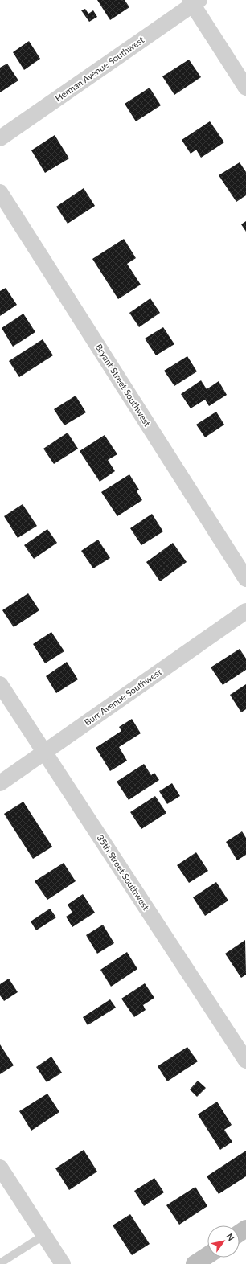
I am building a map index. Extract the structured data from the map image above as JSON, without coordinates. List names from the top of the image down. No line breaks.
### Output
{"streets":{"street":["Herman Avenue Southwest","Bryant Street Southwest","Burr Avenue Southwest","35th Street Southwest"]},"crossings":[["Burr Avenue Southwest","35th Street Southwest"]],"north":"top right"}
